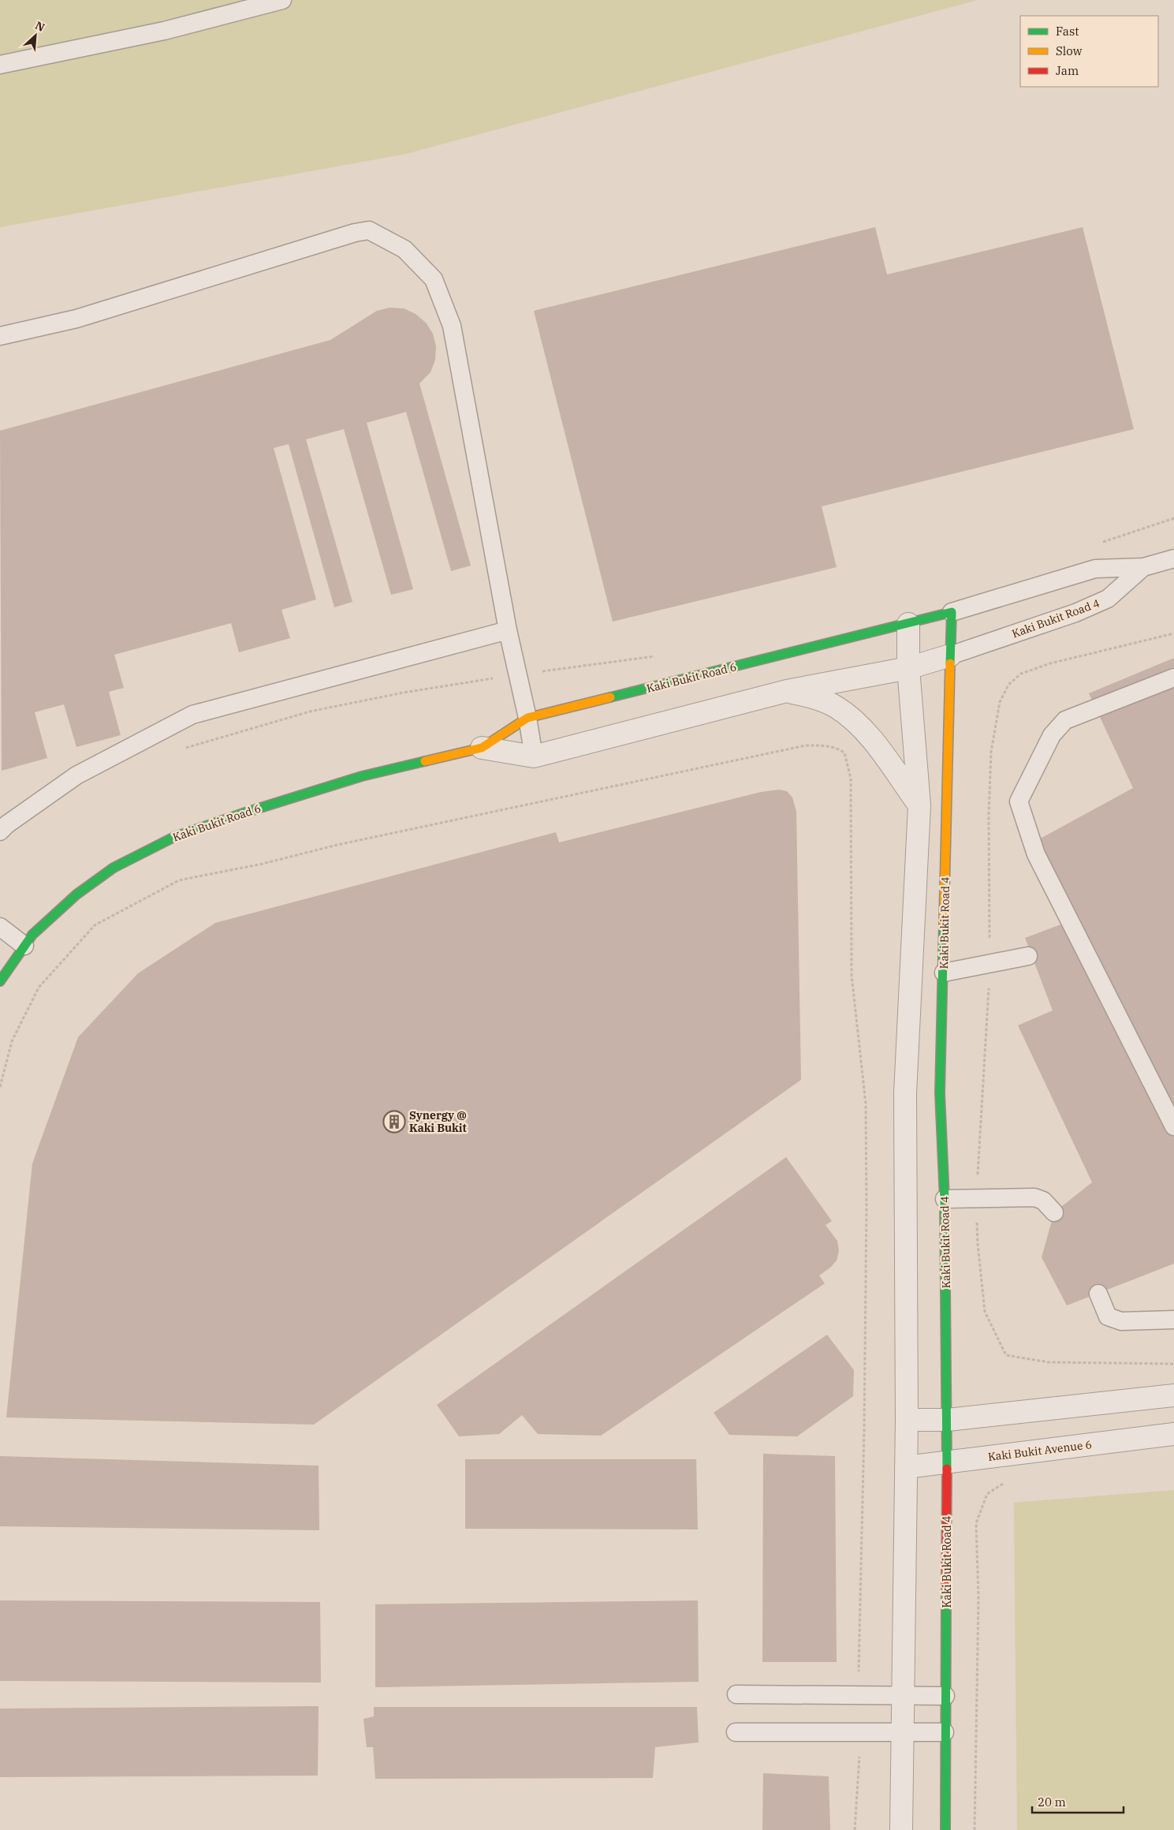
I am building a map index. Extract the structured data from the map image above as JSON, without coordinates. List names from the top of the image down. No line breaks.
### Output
{"streets":{"street":["Kaki Bukit Road 4","Kaki Bukit Road 6","Kaki Bukit Avenue 6"]},"crossings":[["Kaki Bukit Road 4","Kaki Bukit Road 6"],["Kaki Bukit Road 4","Kaki Bukit Avenue 6"]],"places":{"building":["Synergy @ Kaki Bukit"]},"legend":["Fast","Slow","Jam"],"scale_bar":"20 m","north":"top right"}
